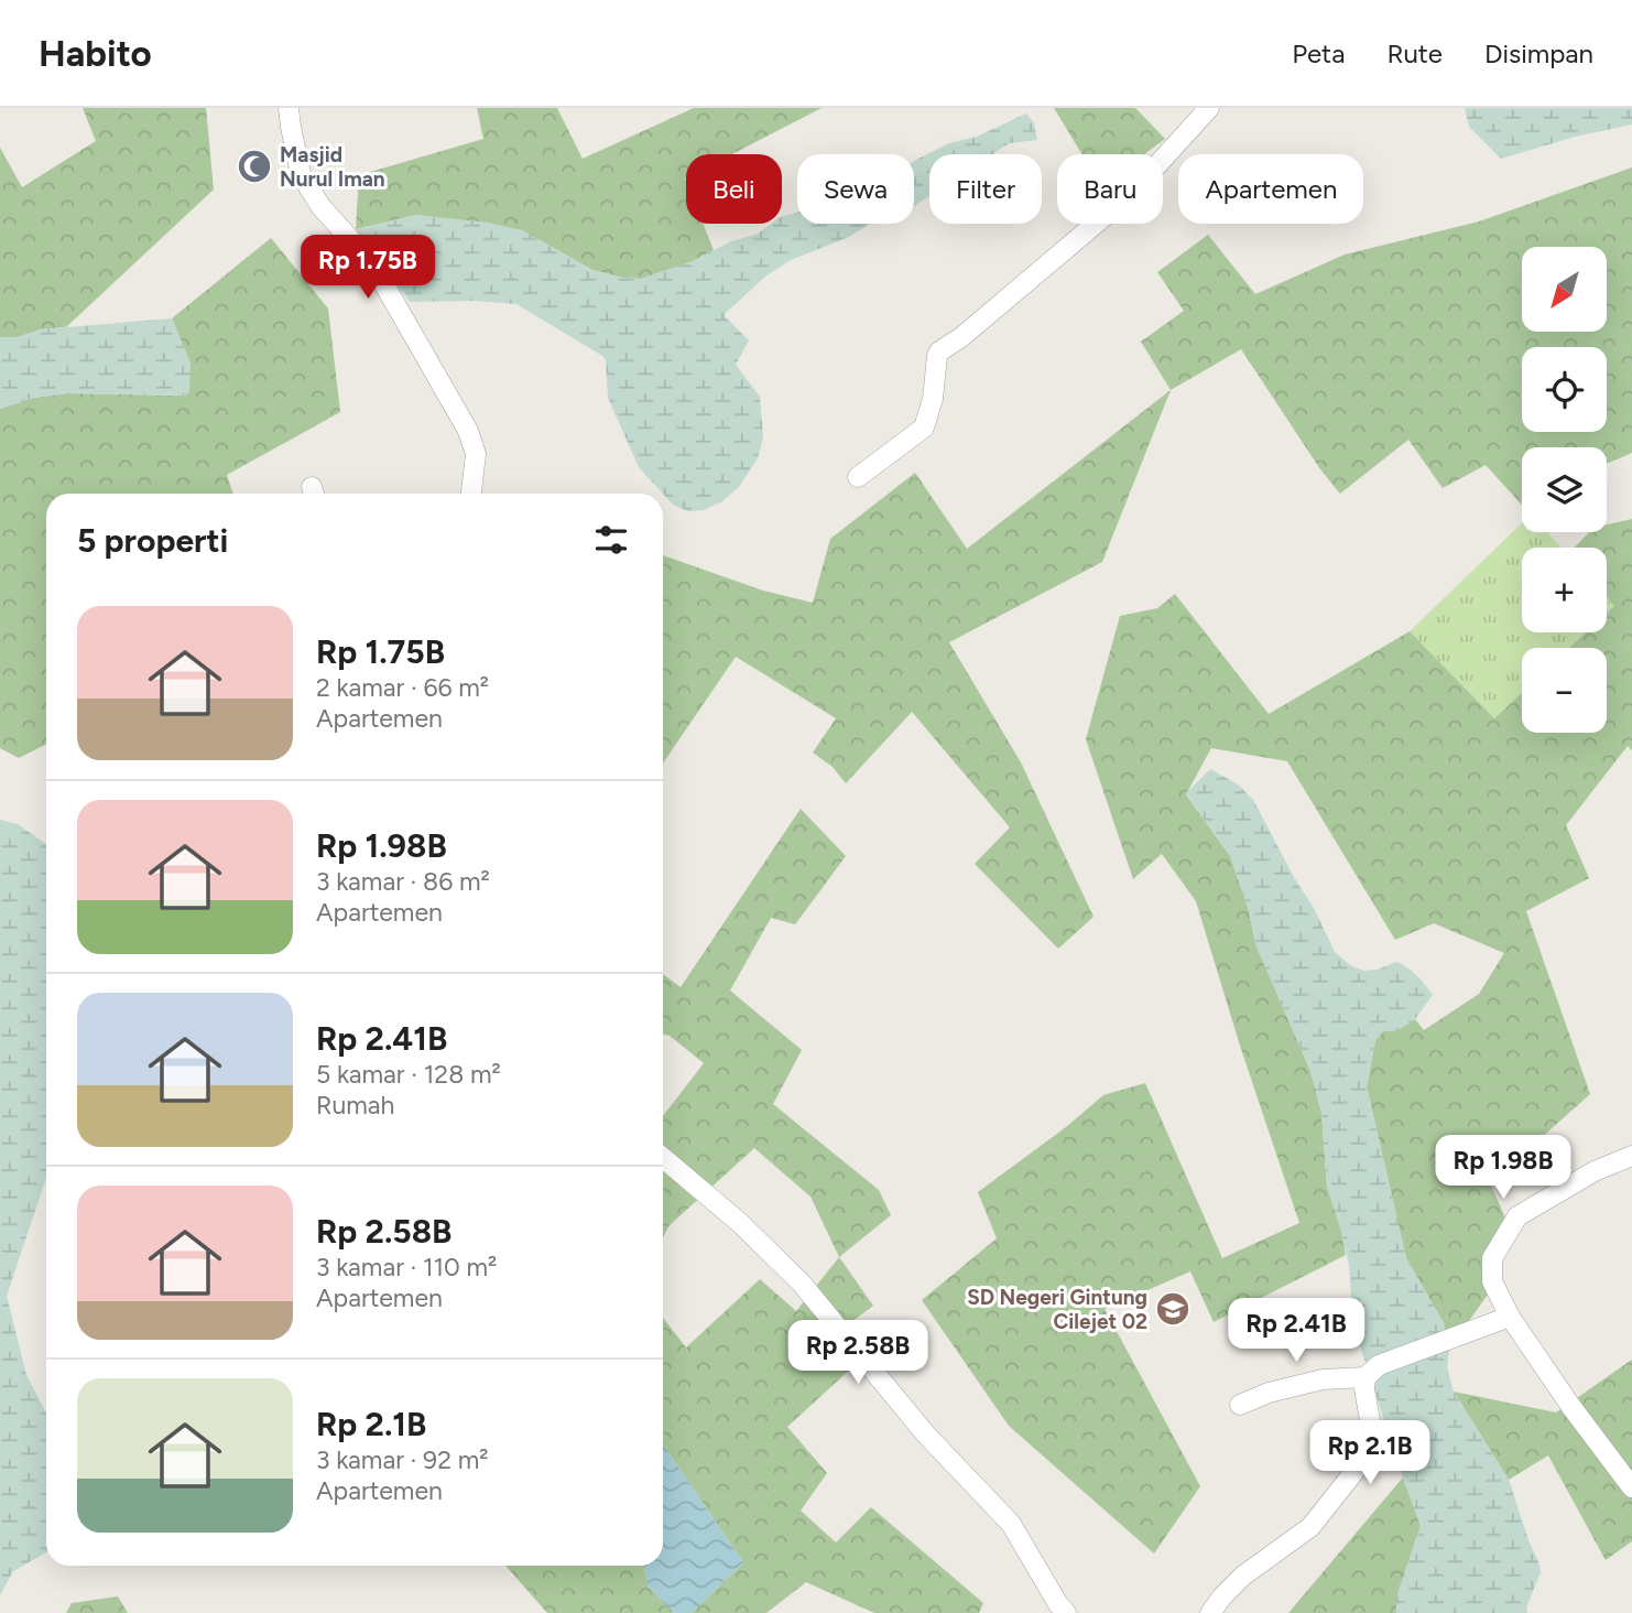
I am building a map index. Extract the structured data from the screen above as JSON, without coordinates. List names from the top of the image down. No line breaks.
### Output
{"places":{"mosque":["Masjid Nurul Iman"],"school or university":["SD Negeri Gintung Cilejet 02"]},"north":"bottom left","page":{"header":"Habito","nav":["Peta","Rute","Disimpan"],"chip":["Beli","Sewa","Filter","Baru","Apartemen"],"price":["Rp 1.75B","Rp 1.98B","Rp 2.41B","Rp 2.58B","Rp 2.1B"],"map_buttons":["+","−"],"heading":"5 properti","list":[{"name":"Rp 1.75B","note":"2 kamar · 66 m² · Apartemen"},{"name":"Rp 1.98B","note":"3 kamar · 86 m² · Apartemen"},{"name":"Rp 2.41B","note":"5 kamar · 128 m² · Rumah"},{"name":"Rp 2.58B","note":"3 kamar · 110 m² · Apartemen"},{"name":"Rp 2.1B","note":"3 kamar · 92 m² · Apartemen"}]}}
